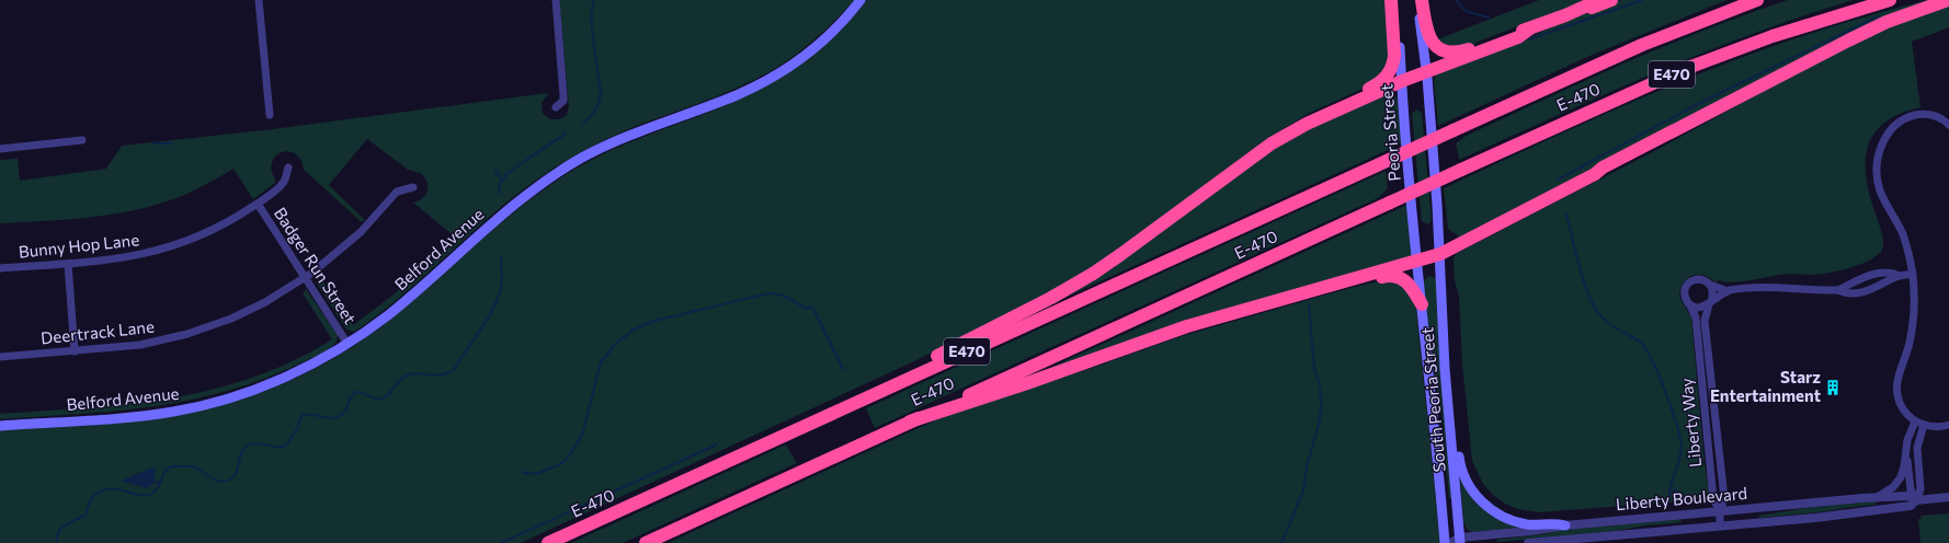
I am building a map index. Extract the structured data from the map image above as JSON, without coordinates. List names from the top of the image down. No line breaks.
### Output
{"streets":{"highway":["E470","E-470"],"main road":["Peoria Street","Belford Avenue","South Peoria Street"],"street":["Bunny Hop Lane","Badger Run Street","Deertrack Lane","Liberty Way","Liberty Boulevard"]},"crossings":[["Peoria Street","South Peoria Street"],["Bunny Hop Lane","Badger Run Street"],["Belford Avenue","Badger Run Street"],["Badger Run Street","Deertrack Lane"],["South Peoria Street","Liberty Boulevard"],["Liberty Way","Liberty Boulevard"]],"places":{"building":["Starz Entertainment"]}}
